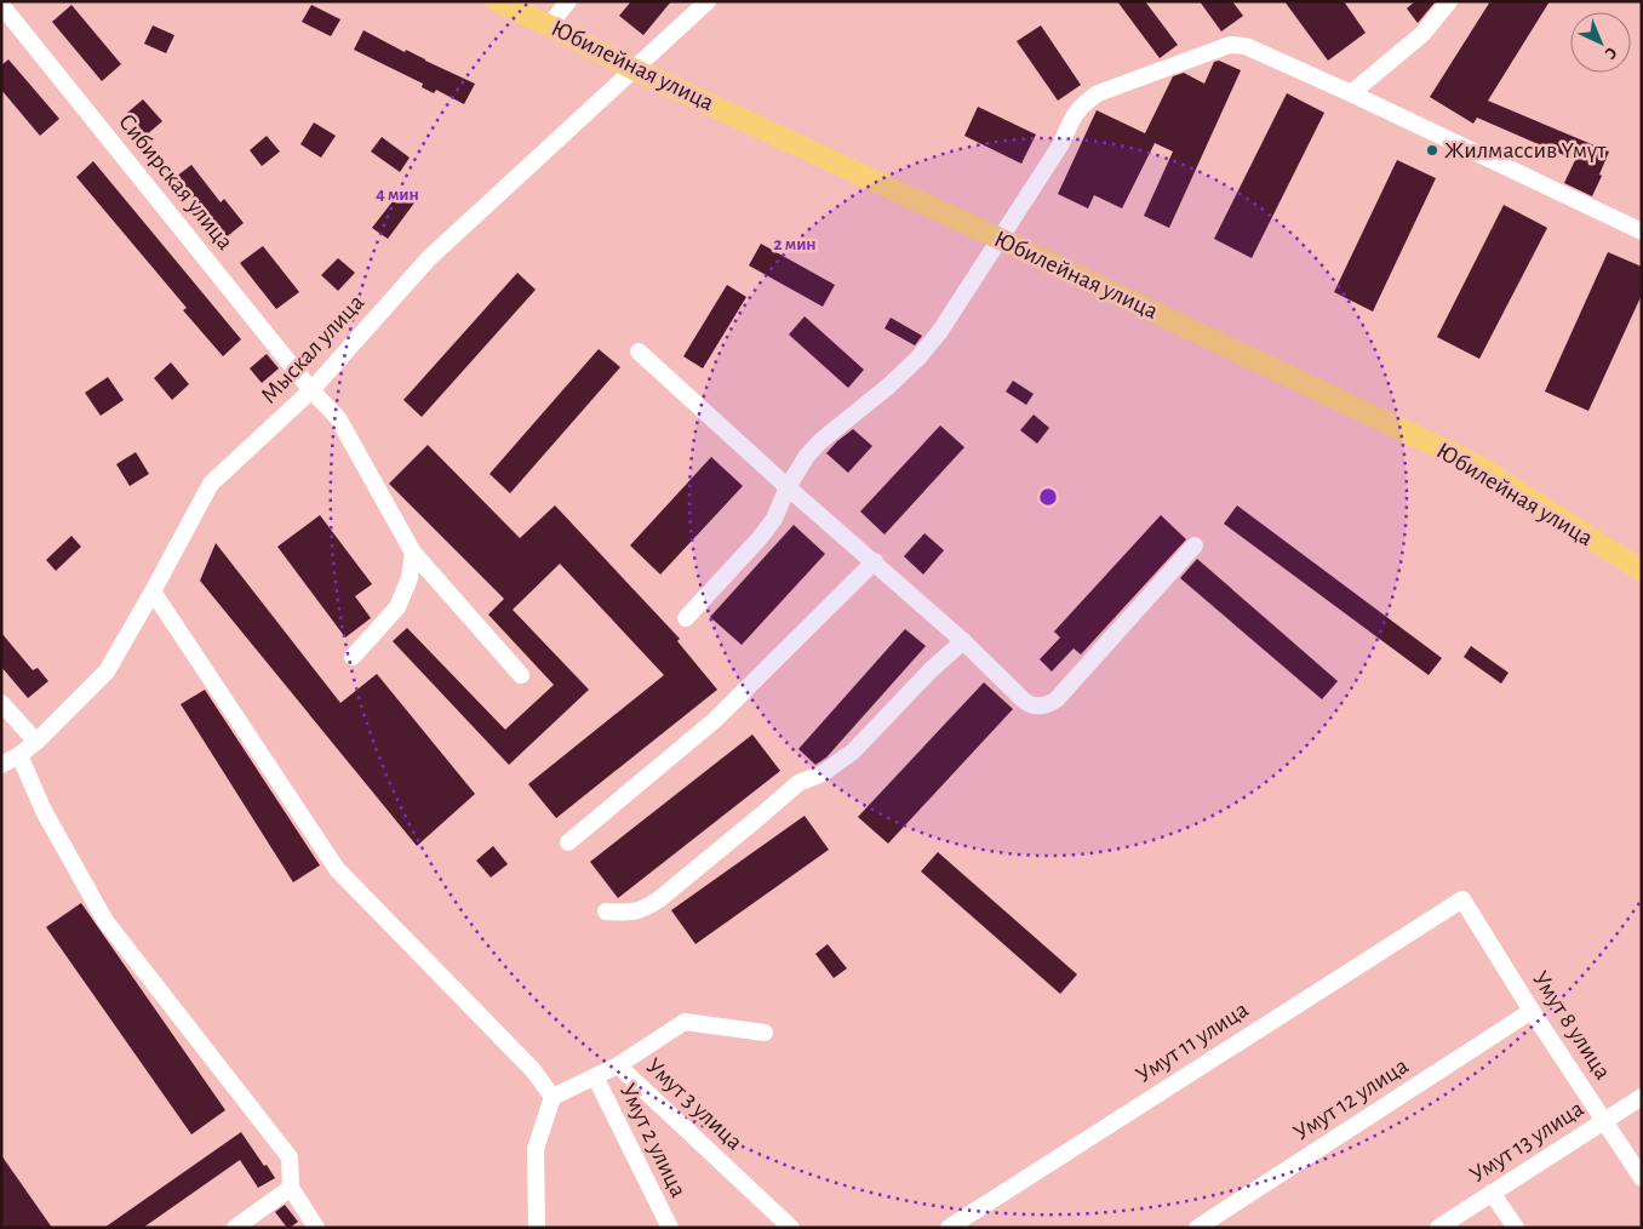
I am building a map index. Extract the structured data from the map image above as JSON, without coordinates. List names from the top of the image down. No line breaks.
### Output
{"streets":{"main road":["Юбилейная улица"],"street":["Сибирская улица","Мыскал улица","Умут 8 улица","Умут 11 улица","Умут 12 улица","Умут 3 улица","Умут 2 улица","Умут 13 улица"]},"crossings":[["Юбилейная улица","Мыскал улица"],["Сибирская улица","Мыскал улица"],["Умут 8 улица","Умут 11 улица"],["Умут 8 улица","Умут 12 улица"],["Умут 8 улица","Умут 13 улица"],["Умут 3 улица","Умут 2 улица"]],"places":["Жилмассив Үмүт"],"north":"bottom right","rings":["4 мин","2 мин"]}
